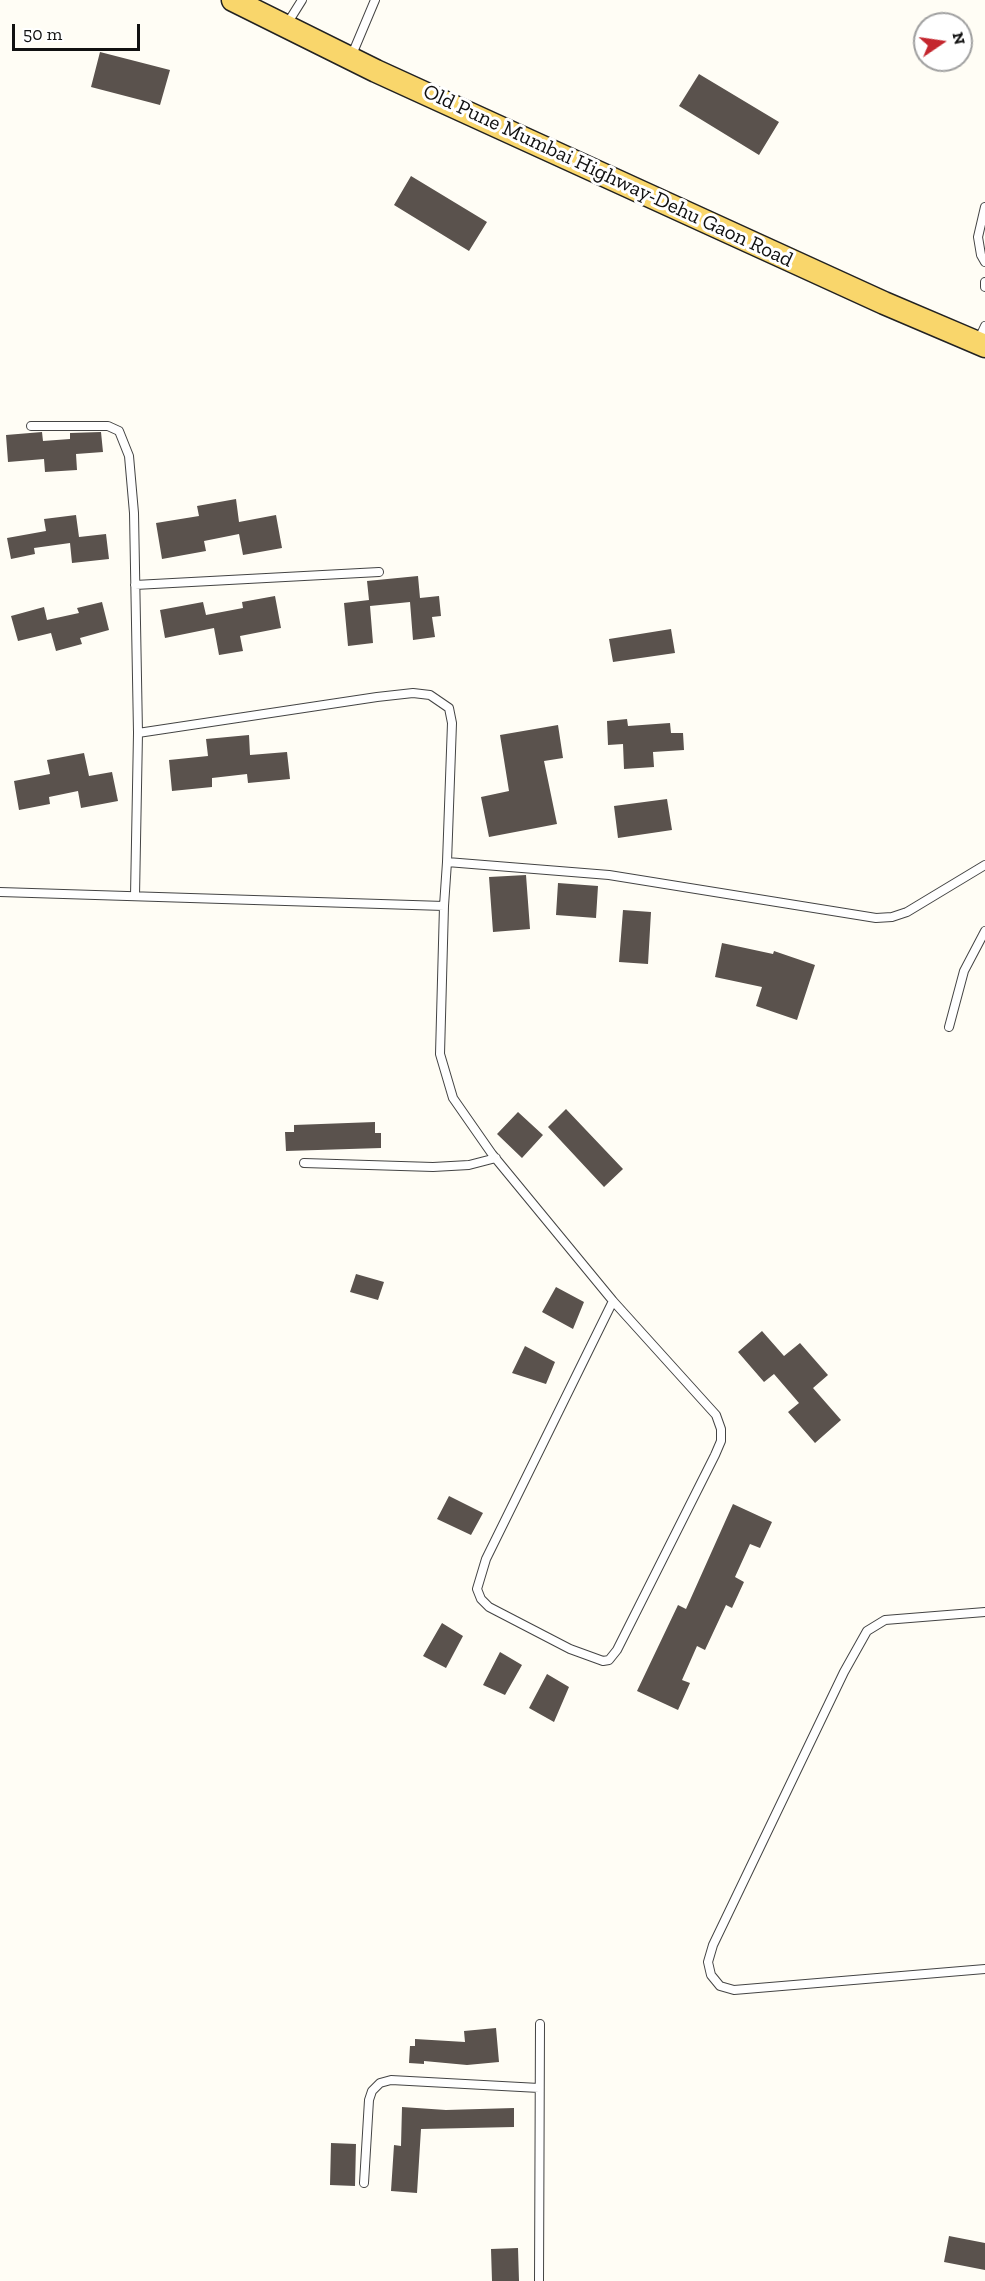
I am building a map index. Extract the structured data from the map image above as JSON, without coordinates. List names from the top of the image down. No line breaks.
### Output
{"streets":{"main road":["Old Pune Mumbai Highway-Dehu Gaon Road"]},"scale_bar":"50 m","north":"right"}
